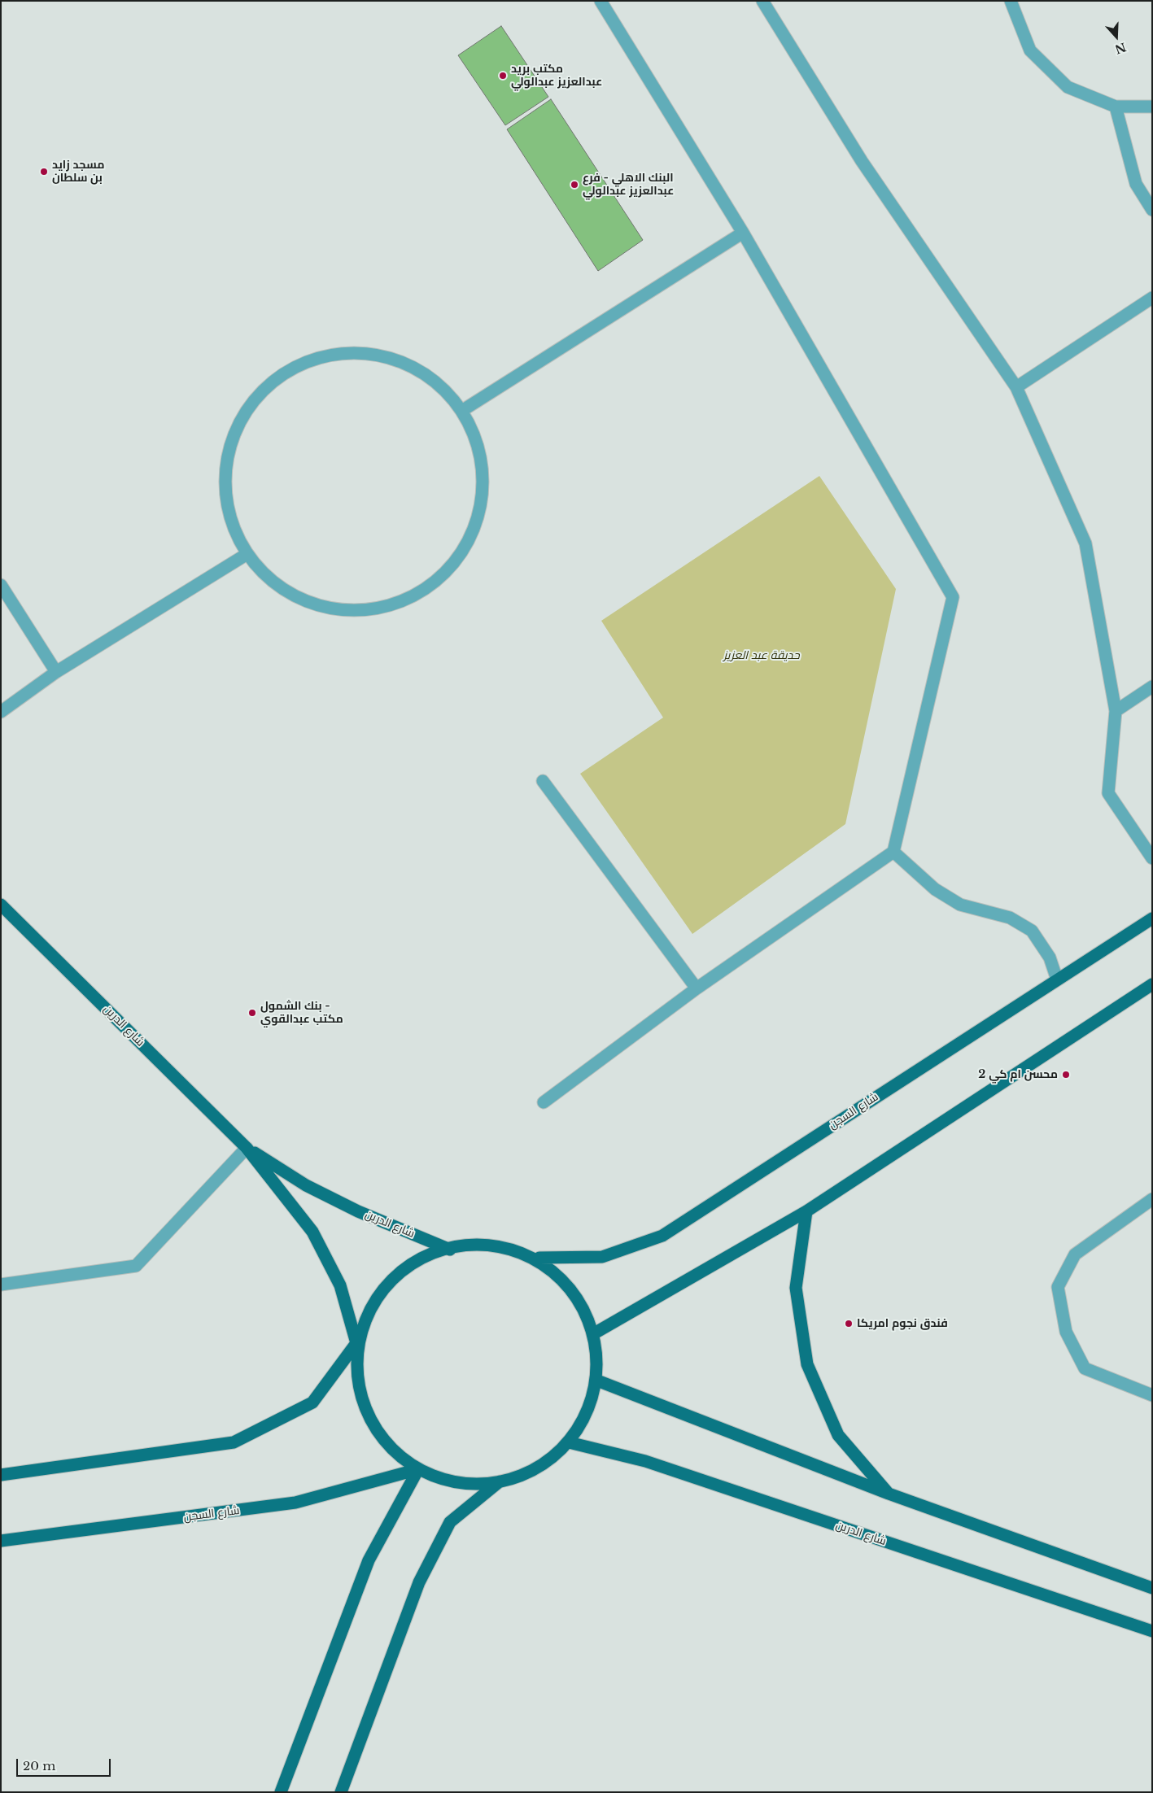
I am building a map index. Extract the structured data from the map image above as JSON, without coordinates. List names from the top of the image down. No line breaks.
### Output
{"streets":{"main road":["شارع الدرين","شارع السجن"]},"parks":["حديقة عبد العزيز"],"places":["مكتب بريد عبدالعزيز عبدالولي","مسجد زايد بن سلطان","البنك الاهلي - فرع عبدالعزيز عبدالولي","بنك الشمول - مكتب عبدالقوي","محسن ام كي 2","فندق نجوم امريكا"],"scale_bar":"20 m","north":"bottom"}
